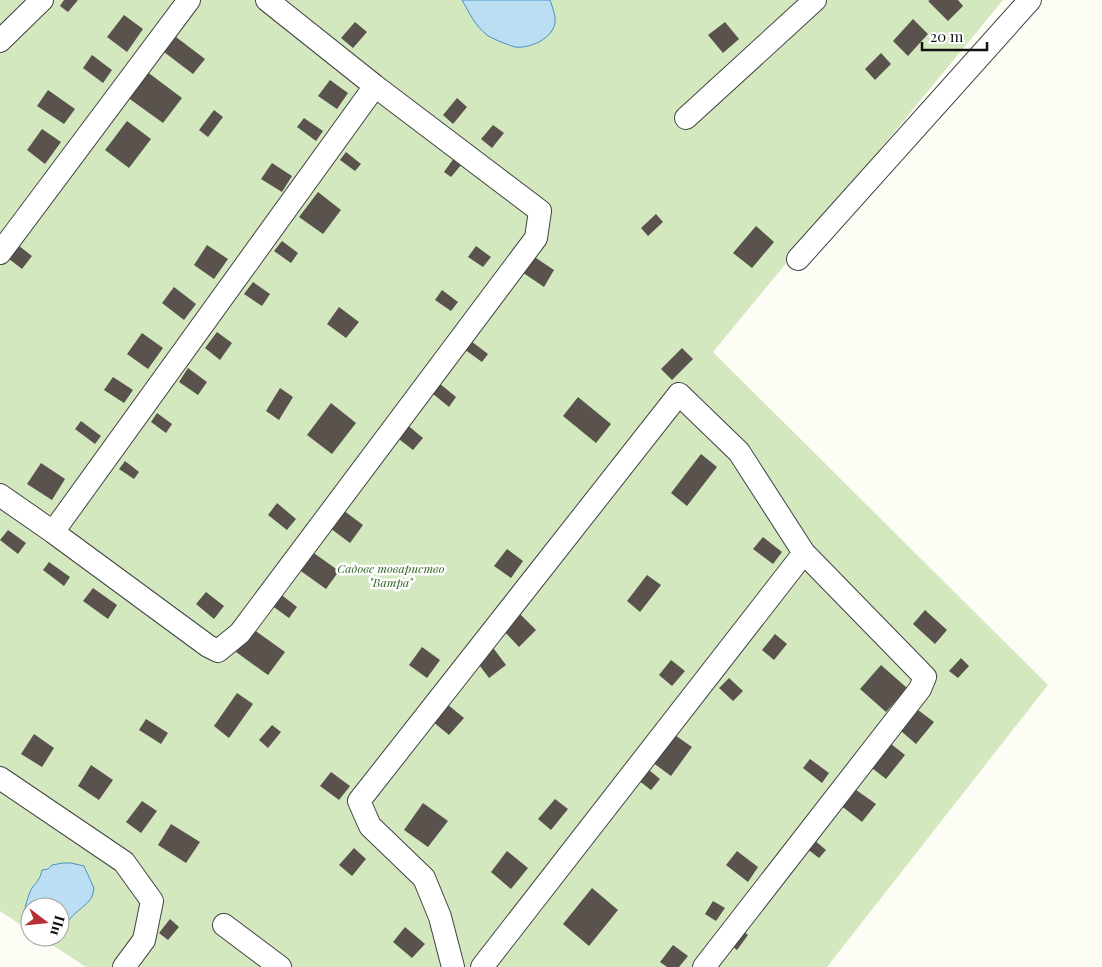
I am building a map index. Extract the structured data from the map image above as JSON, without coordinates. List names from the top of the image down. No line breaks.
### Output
{"parks":["Садове товариство \"Ватра\""],"scale_bar":"20 m","north":"right"}
